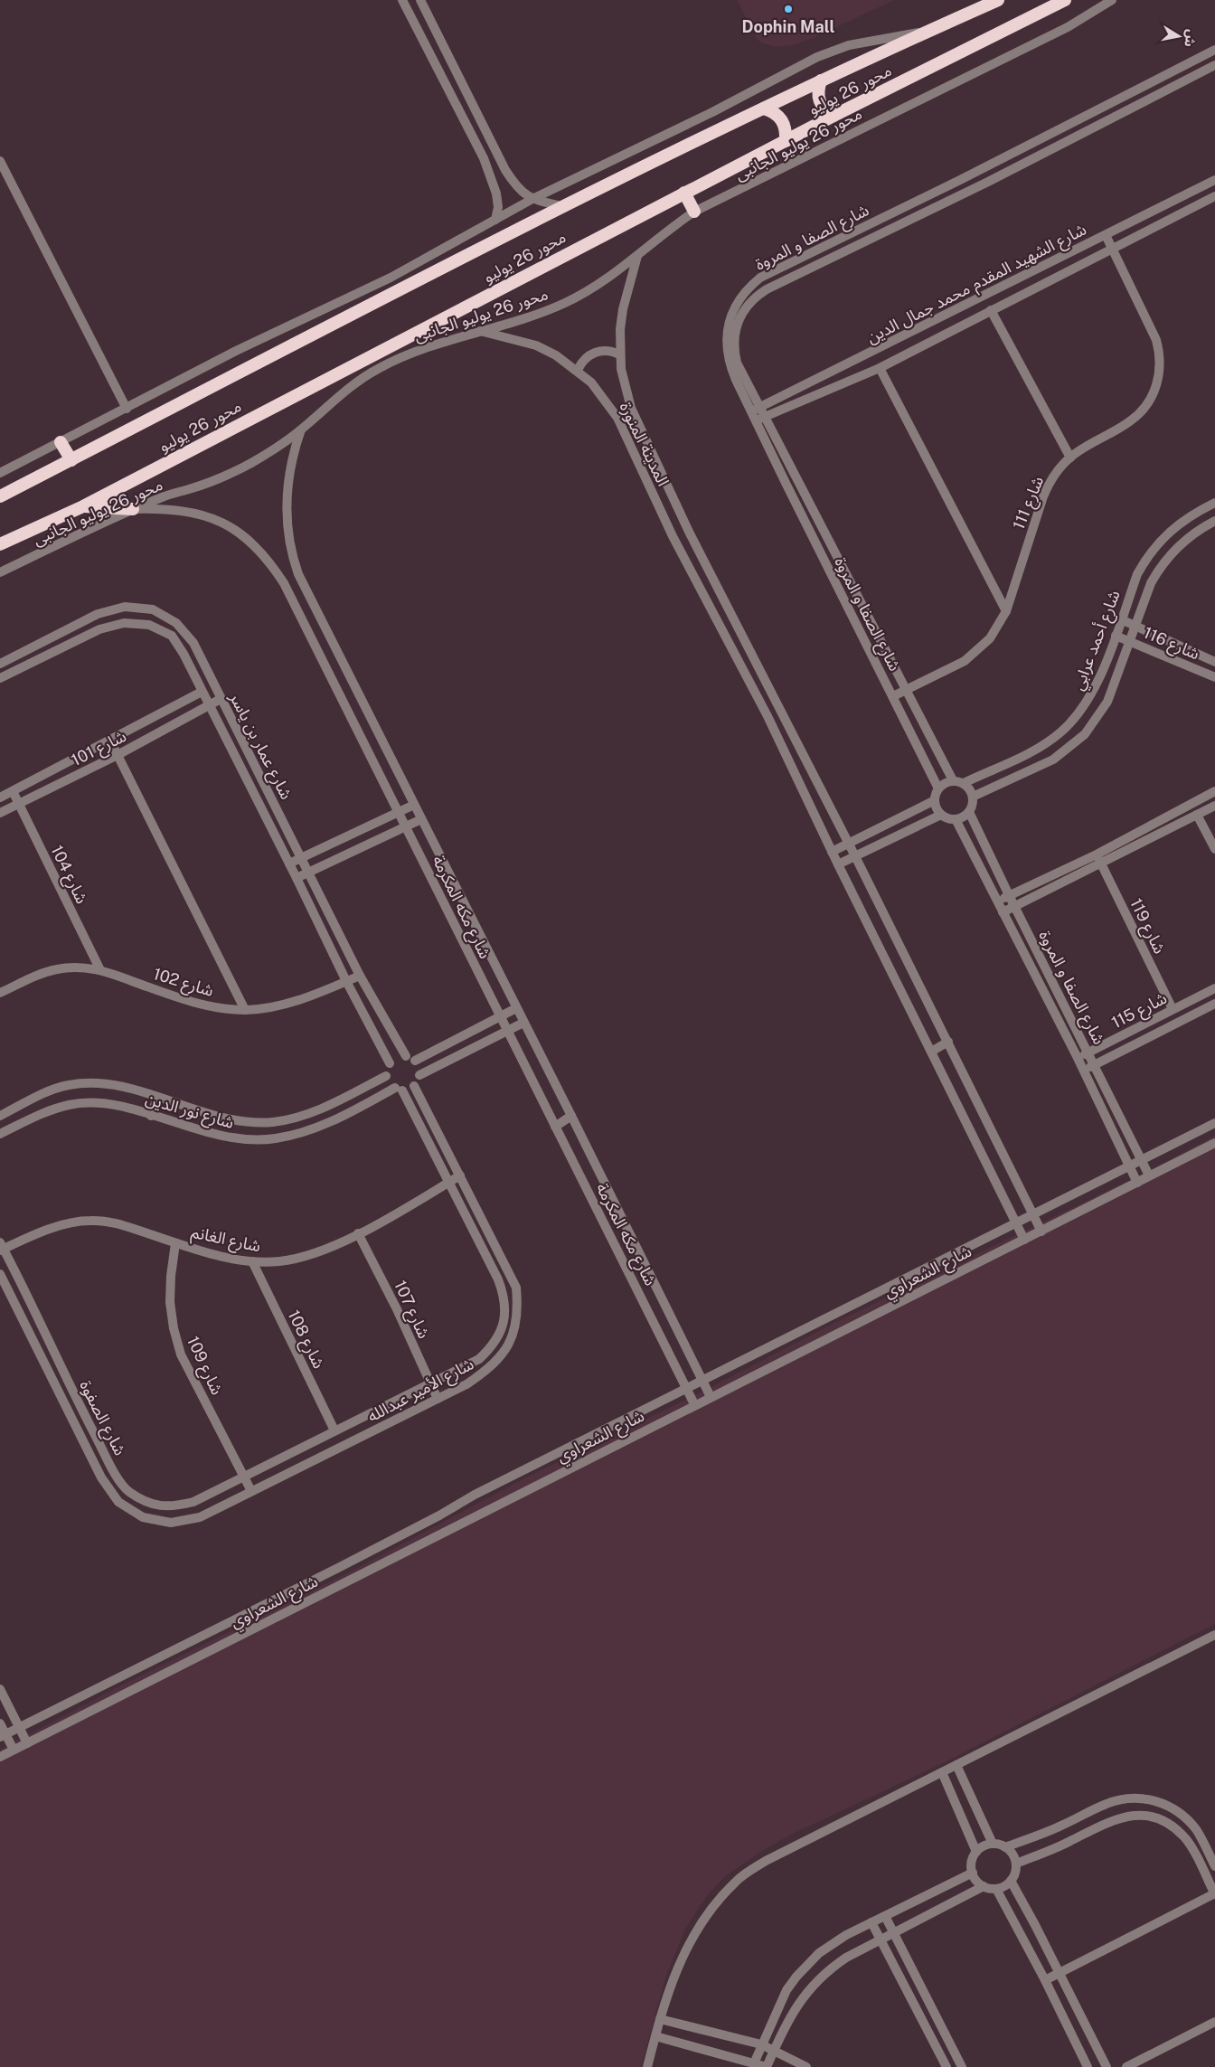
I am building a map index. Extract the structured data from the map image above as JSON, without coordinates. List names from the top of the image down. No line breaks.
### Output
{"streets":{"highway":["محور 26 يوليو"],"street":["محور 26 يوليو الجانبى","شارع الصفا و المروة","شارع الشهيد المقدم محمد جمال الدين","المدينة المنورة","شارع 111","شارع أحمد عرابي","شارع 116","شارع عمار بن ياسر","شارع 101","شارع 104","شارع مكه المكرمة","شارع 119","شارع 102","شارع 115","شارع نور الدين","شارع الغانم","شارع الشعراوي","شارع 107","شارع 108","شارع 109","شارع الأمير عبدالله","شارع الصفوة"]},"crossings":[["محور 26 يوليو الجانبى","المدينة المنورة"],["محور 26 يوليو الجانبى","شارع مكه المكرمة"],["شارع الصفا و المروة","شارع الشهيد المقدم محمد جمال الدين"],["شارع الصفا و المروة","شارع 111"],["شارع الصفا و المروة","شارع أحمد عرابي"],["شارع الصفا و المروة","شارع 115"],["شارع الصفا و المروة","شارع الشعراوي"],["شارع الشهيد المقدم محمد جمال الدين","شارع 111"],["المدينة المنورة","شارع الشعراوي"],["شارع أحمد عرابي","شارع 116"],["شارع عمار بن ياسر","شارع 101"],["شارع عمار بن ياسر","شارع 102"],["شارع عمار بن ياسر","شارع نور الدين"],["شارع عمار بن ياسر","شارع الأمير عبدالله"],["شارع 101","شارع 104"],["شارع 104","شارع 102"],["شارع مكه المكرمة","شارع الشعراوي"],["شارع 119","شارع 115"],["شارع نور الدين","شارع الأمير عبدالله"],["شارع الغانم","شارع 107"],["شارع الغانم","شارع 108"],["شارع الغانم","شارع 109"],["شارع الغانم","شارع الأمير عبدالله"],["شارع الغانم","شارع الصفوة"],["شارع 107","شارع الأمير عبدالله"],["شارع 108","شارع الأمير عبدالله"],["شارع 109","شارع الأمير عبدالله"],["شارع 109","شارع الصفوة"],["شارع الأمير عبدالله","شارع الصفوة"]],"places":["Dophin Mall"],"north":"right"}
